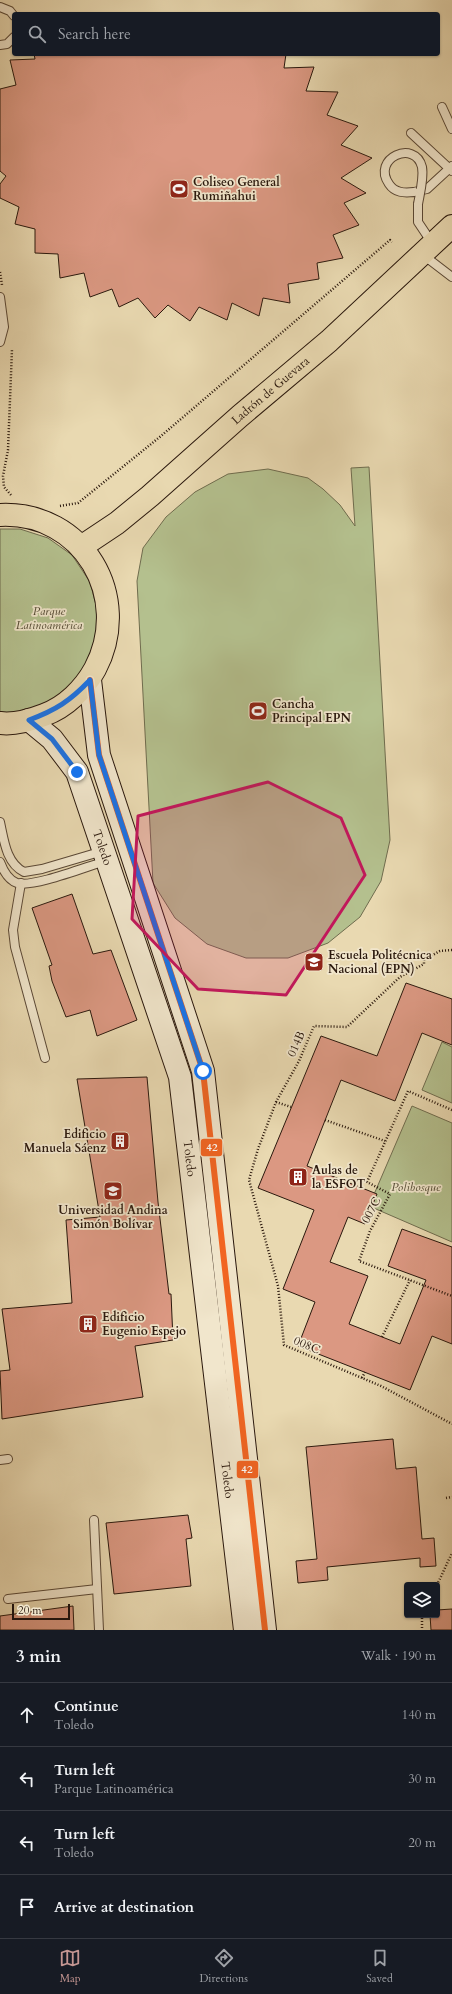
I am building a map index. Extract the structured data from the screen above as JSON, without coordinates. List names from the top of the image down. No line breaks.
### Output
{"streets":{"main road":["Ladrón de Guevara"],"street":["Toledo"],"path":["014B","007C","008C"]},"crossings":[["014B","008C"]],"parks":["Parque Latinoamérica","Polibosque"],"places":{"sports":["Coliseo General Rumiñahui","Cancha Principal EPN"],"school or university":["Escuela Politécnica Nacional (EPN)","Universidad Andina Simón Bolívar"],"building":["Edificio Manuela Sáenz","Aulas de la ESFOT","Edificio Eugenio Espejo"]},"lines":["transit line 42"],"scale_bar":"20 m","page":{"search":"Search here","scale":"20 m","heading":["3 min","Walk · 190 m"],"list":[["Continue","Toledo","140 m"],["Turn left","Parque Latinoamérica","30 m"],["Turn left","Toledo","20 m"],"Arrive at destination"],"nav":["Map","Directions","Saved"]}}
